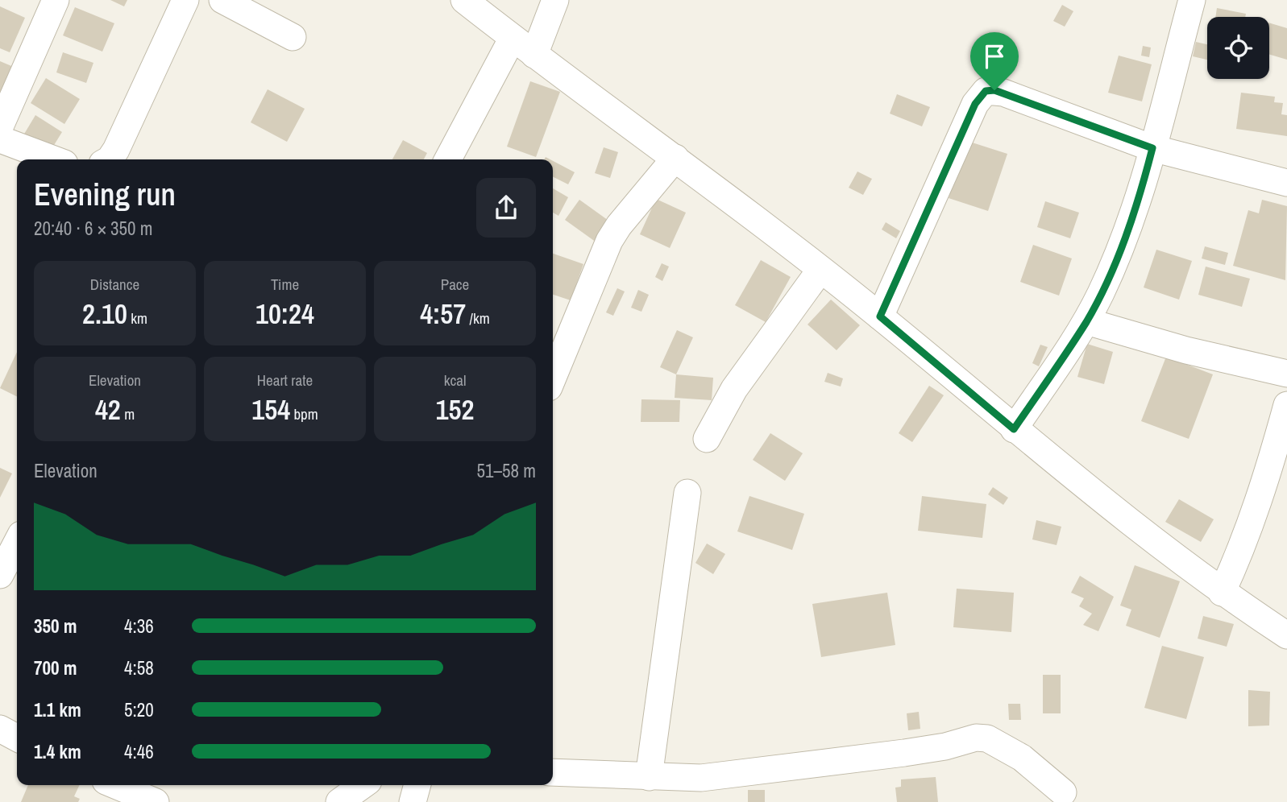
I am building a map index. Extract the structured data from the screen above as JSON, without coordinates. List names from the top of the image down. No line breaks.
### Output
{"page":{"heading":["Evening run","20:40 · 6 × 350 m"],"stats":[["Distance","2.10 km"],["Time","10:24"],["Pace","4:57 /km"],["Elevation","42 m"],["Heart rate","154 bpm"],["kcal","152"]],"chart":["Elevation","51–58 m"],"list":[{"name":"350 m","note":"4:36"},{"name":"700 m","note":"4:58"},{"name":"1.1 km","note":"5:20"},{"name":"1.4 km","note":"4:46"}]}}
